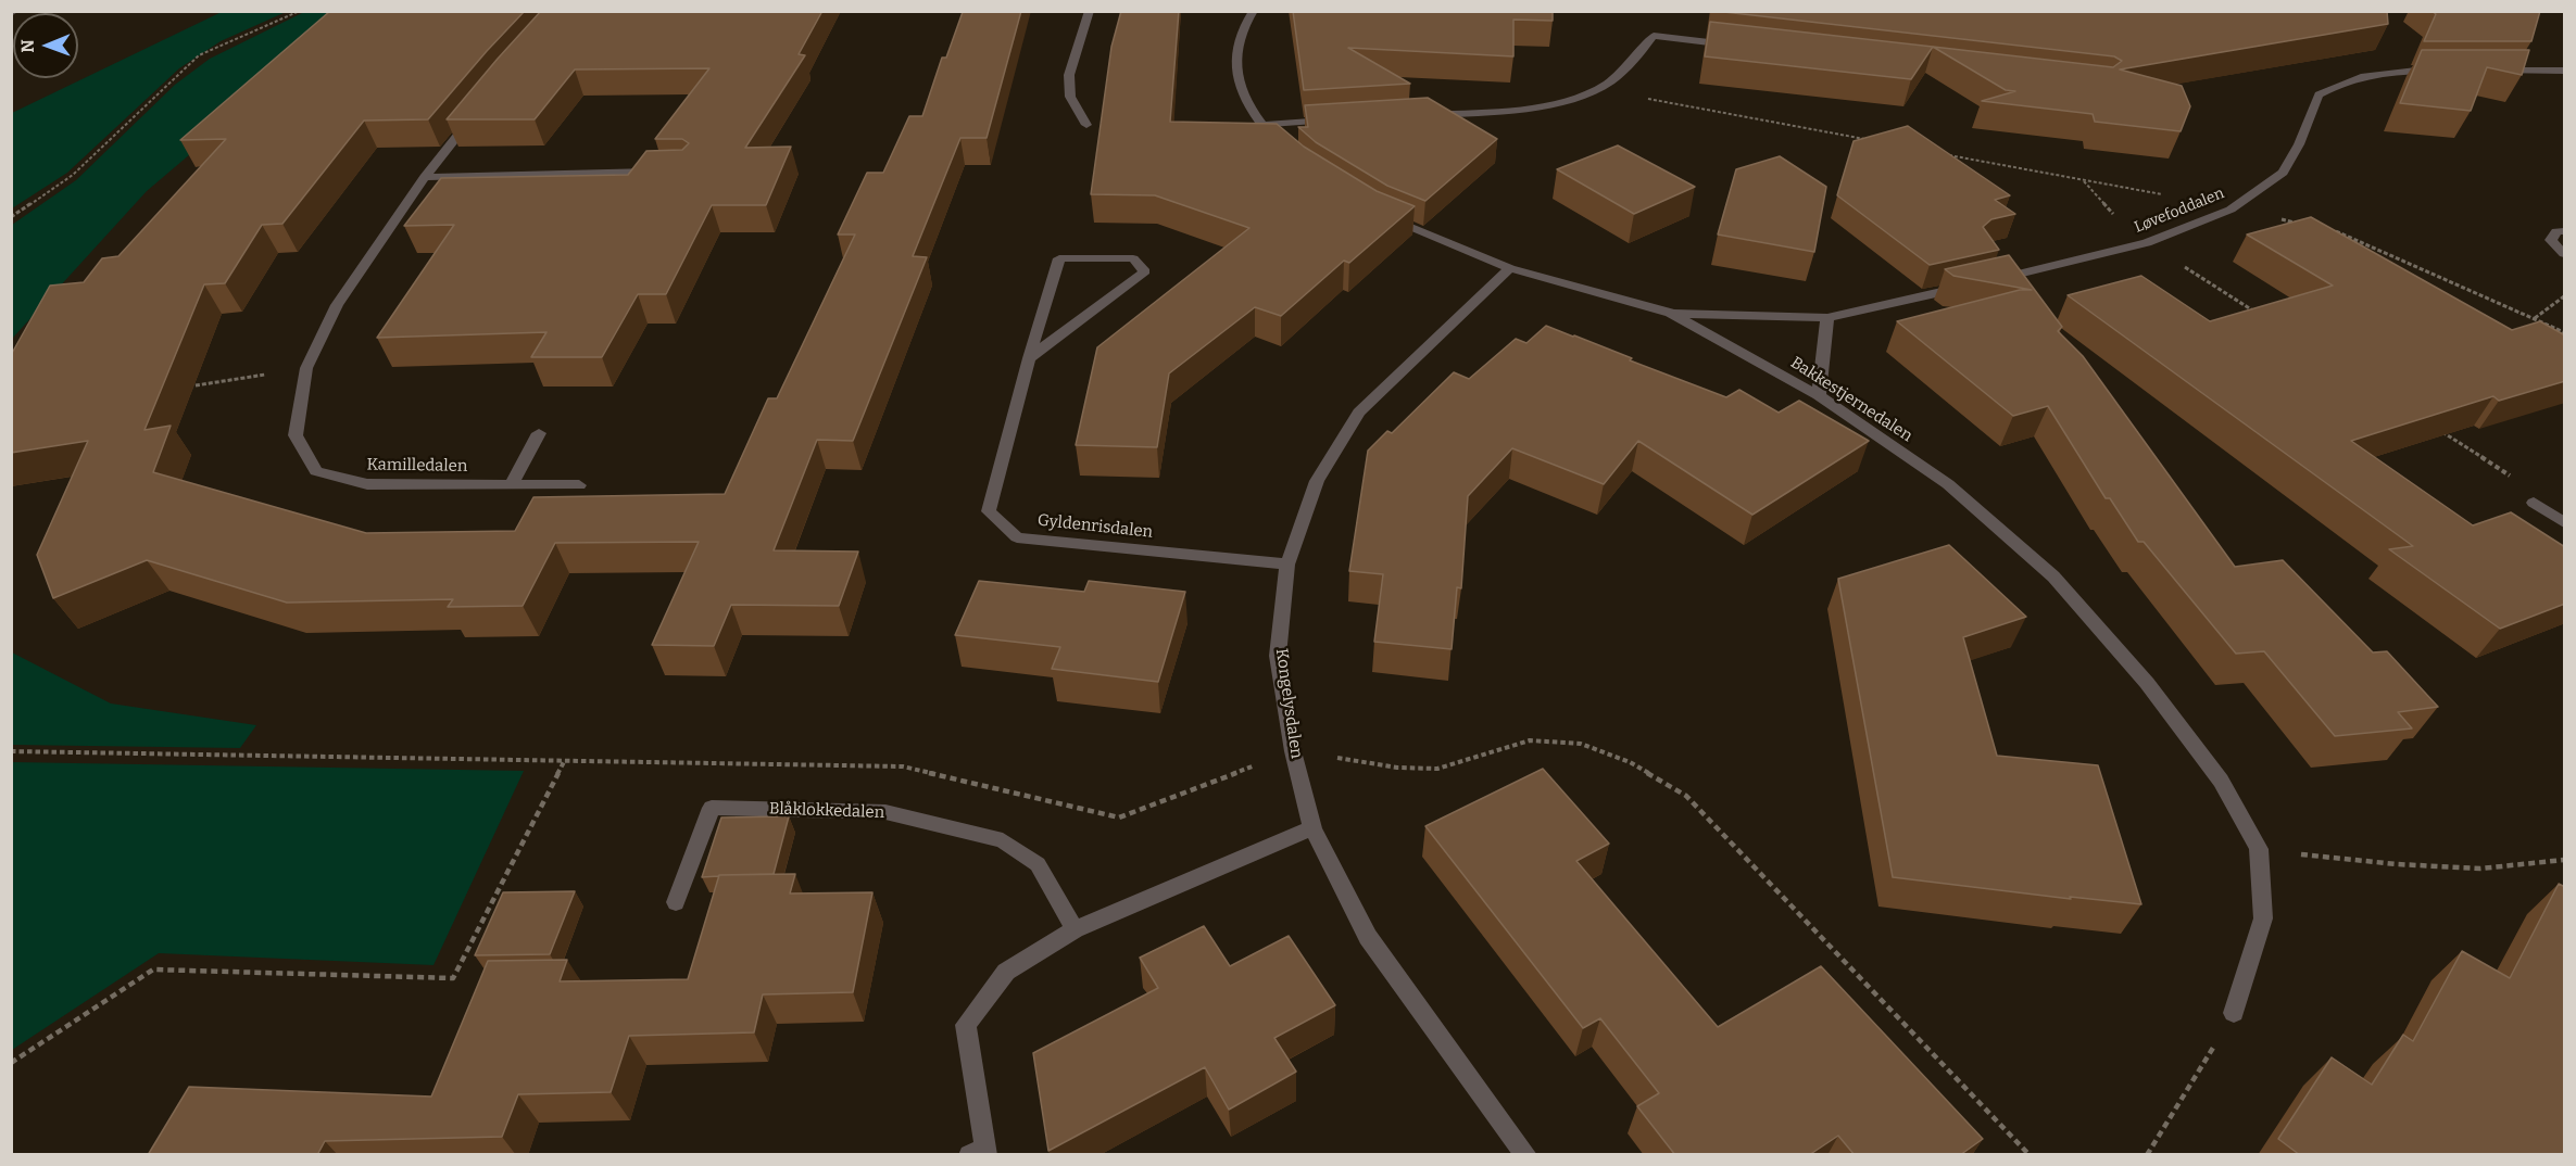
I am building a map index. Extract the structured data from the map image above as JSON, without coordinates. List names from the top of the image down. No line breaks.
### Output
{"streets":{"street":["Løvefoddalen","Bakkestjernedalen","Kamilledalen","Gyldenrisdalen","Kongelysdalen","Blåklokkedalen"]},"crossings":[["Bakkestjernedalen","Kongelysdalen"],["Gyldenrisdalen","Kongelysdalen"]],"north":"left"}
